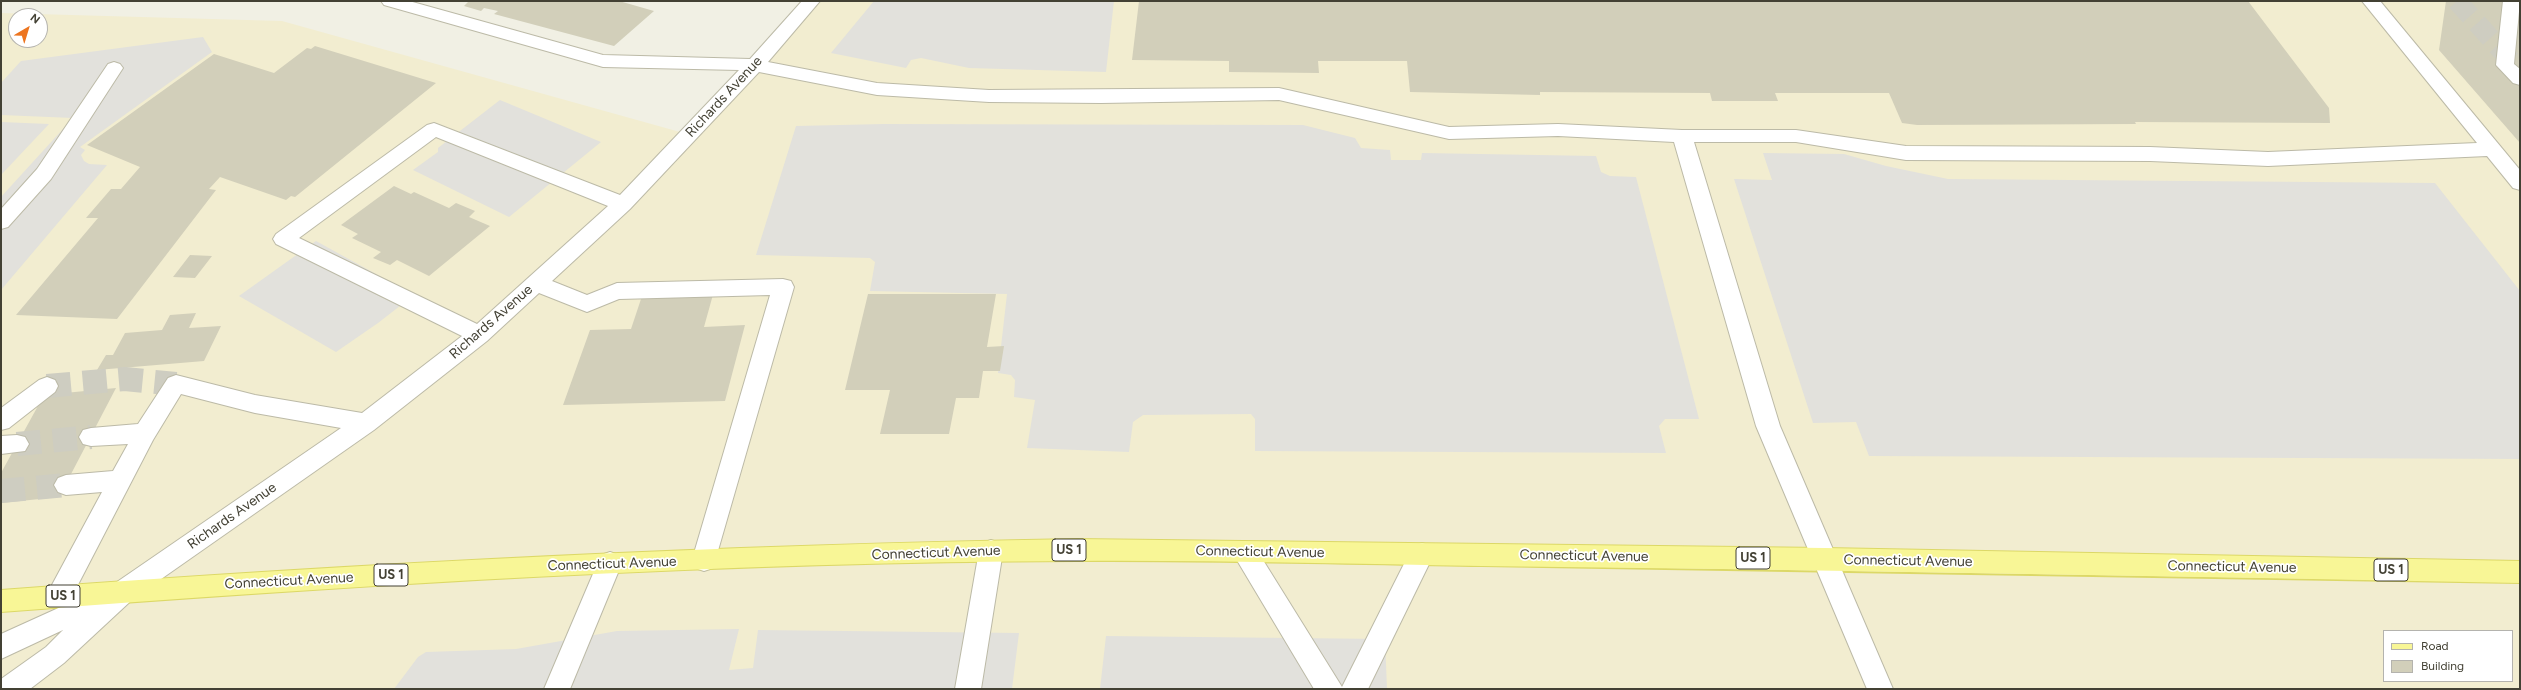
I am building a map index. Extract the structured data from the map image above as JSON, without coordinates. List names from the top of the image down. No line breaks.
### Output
{"streets":{"main road":["US 1","Connecticut Avenue"],"street":["Richards Avenue"]},"crossings":[["Richards Avenue","Connecticut Avenue"]],"legend":["Road","Building"],"north":"top right"}
